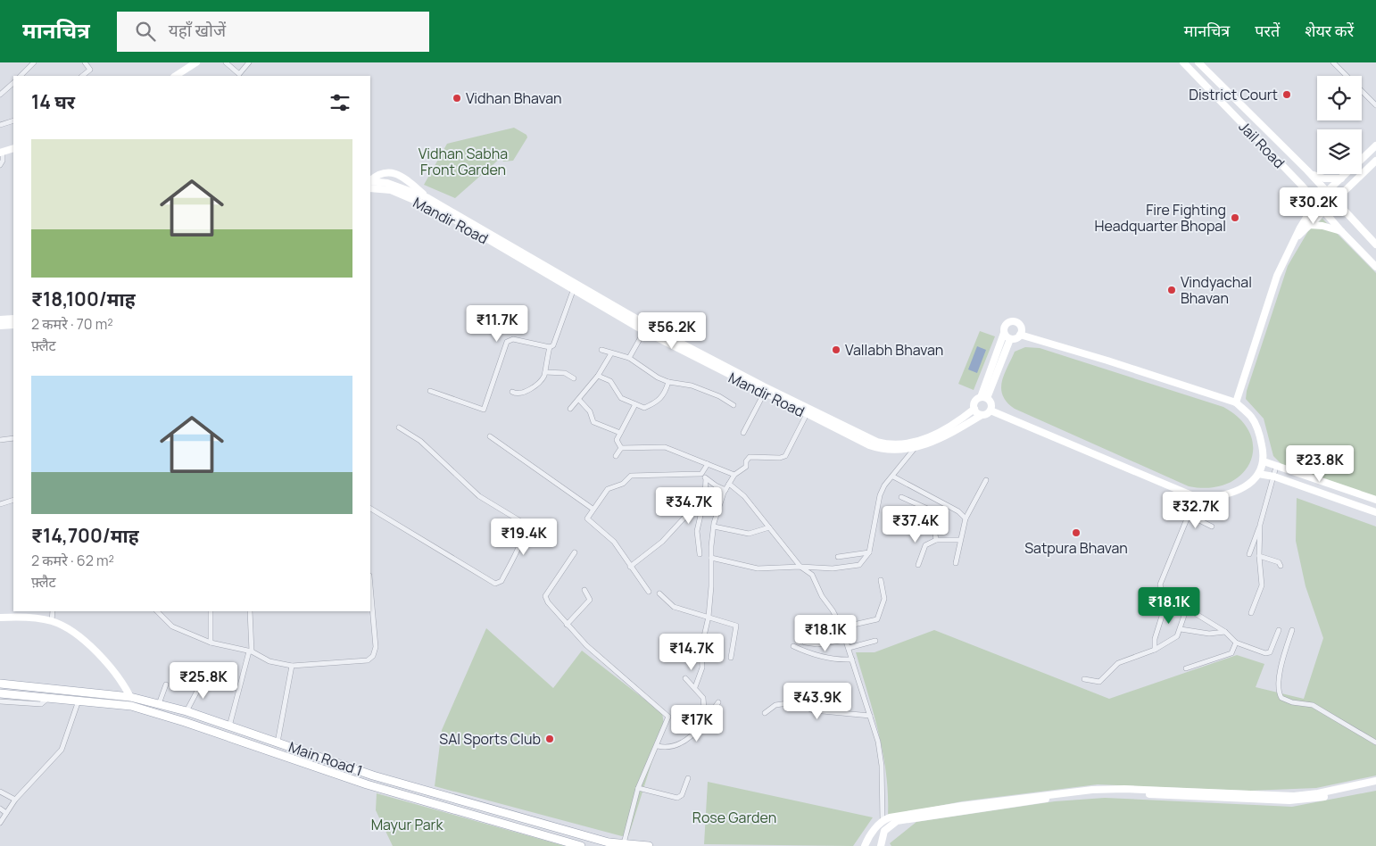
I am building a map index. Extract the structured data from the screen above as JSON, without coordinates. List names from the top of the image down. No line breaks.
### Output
{"streets":{"main road":["Main Road 1"],"street":["Jail Road","Mandir Road"]},"parks":["Vidhan Sabha Front Garden","Rose Garden","Mayur Park"],"places":["District Court","Vidhan Bhavan","Fire Fighting Headquarter Bhopal","Vindyachal Bhavan","Vallabh Bhavan","Satpura Bhavan","SAI Sports Club"],"page":{"header":"मानचित्र","search":"यहाँ खोजें","nav":["मानचित्र","परतें","शेयर करें"],"heading":"14 घर","list":[{"name":"₹18,100/माह","note":"2 कमरे · 70 m² · फ़्लैट"},{"name":"₹14,700/माह","note":"2 कमरे · 62 m² · फ़्लैट"}],"price":["₹30.2K","₹11.7K","₹56.2K","₹23.8K","₹34.7K","₹32.7K","₹37.4K","₹19.4K","₹18.1K","₹18.1K","₹14.7K","₹25.8K","₹43.9K","₹17K"]}}
